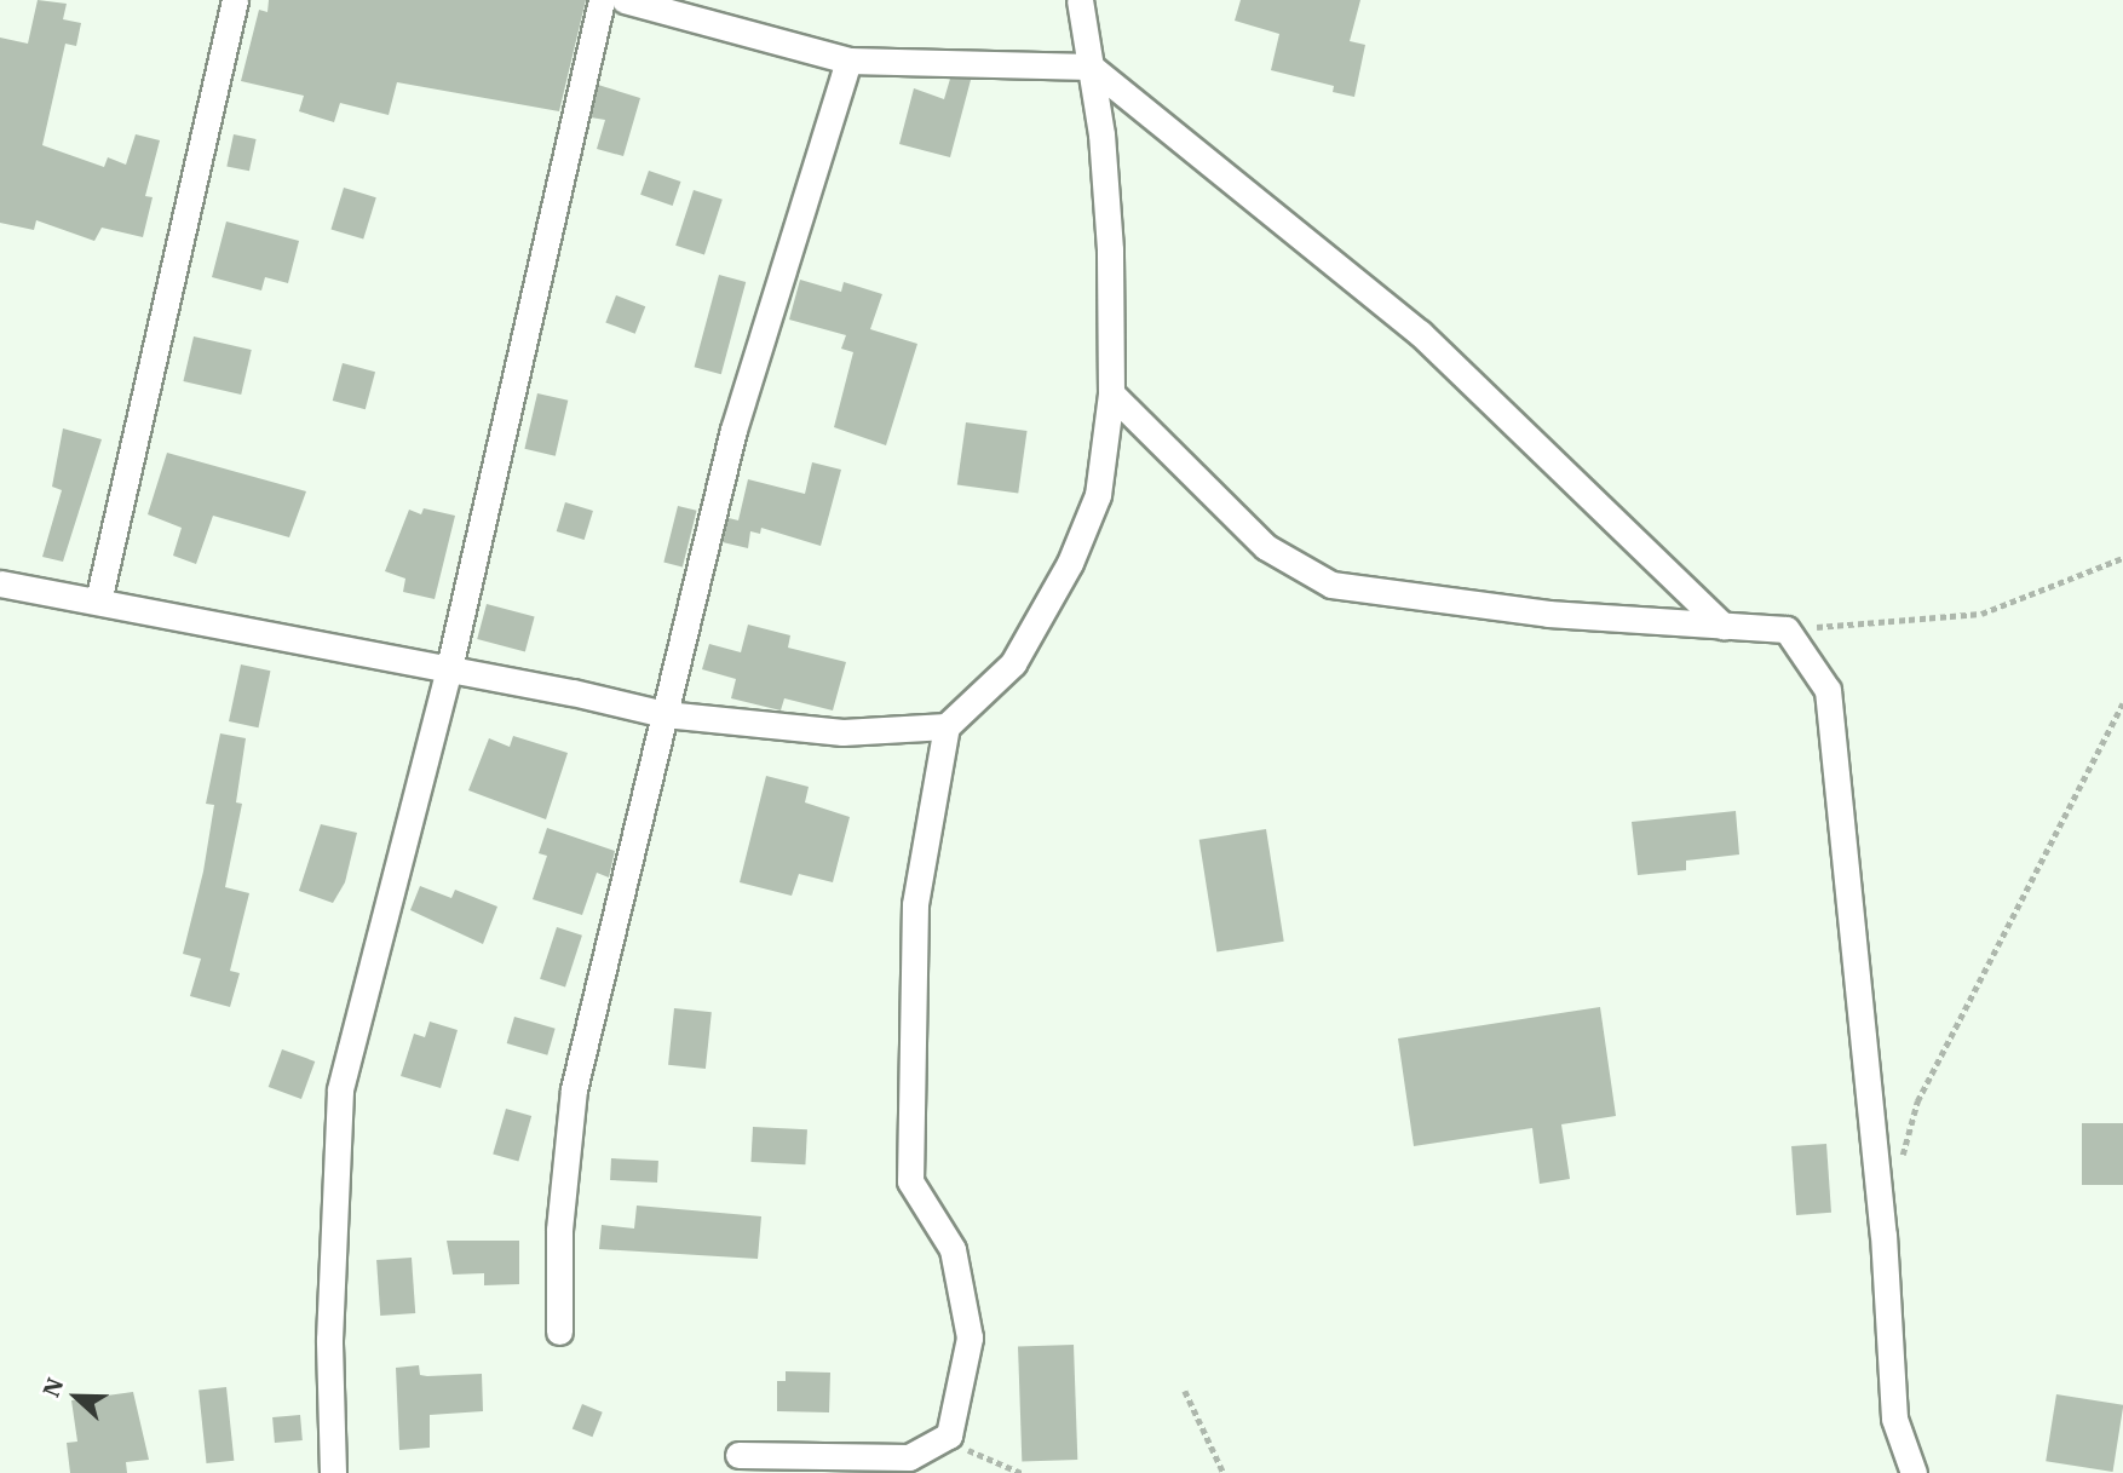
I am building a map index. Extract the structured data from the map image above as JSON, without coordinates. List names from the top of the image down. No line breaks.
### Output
{"north":"left"}
